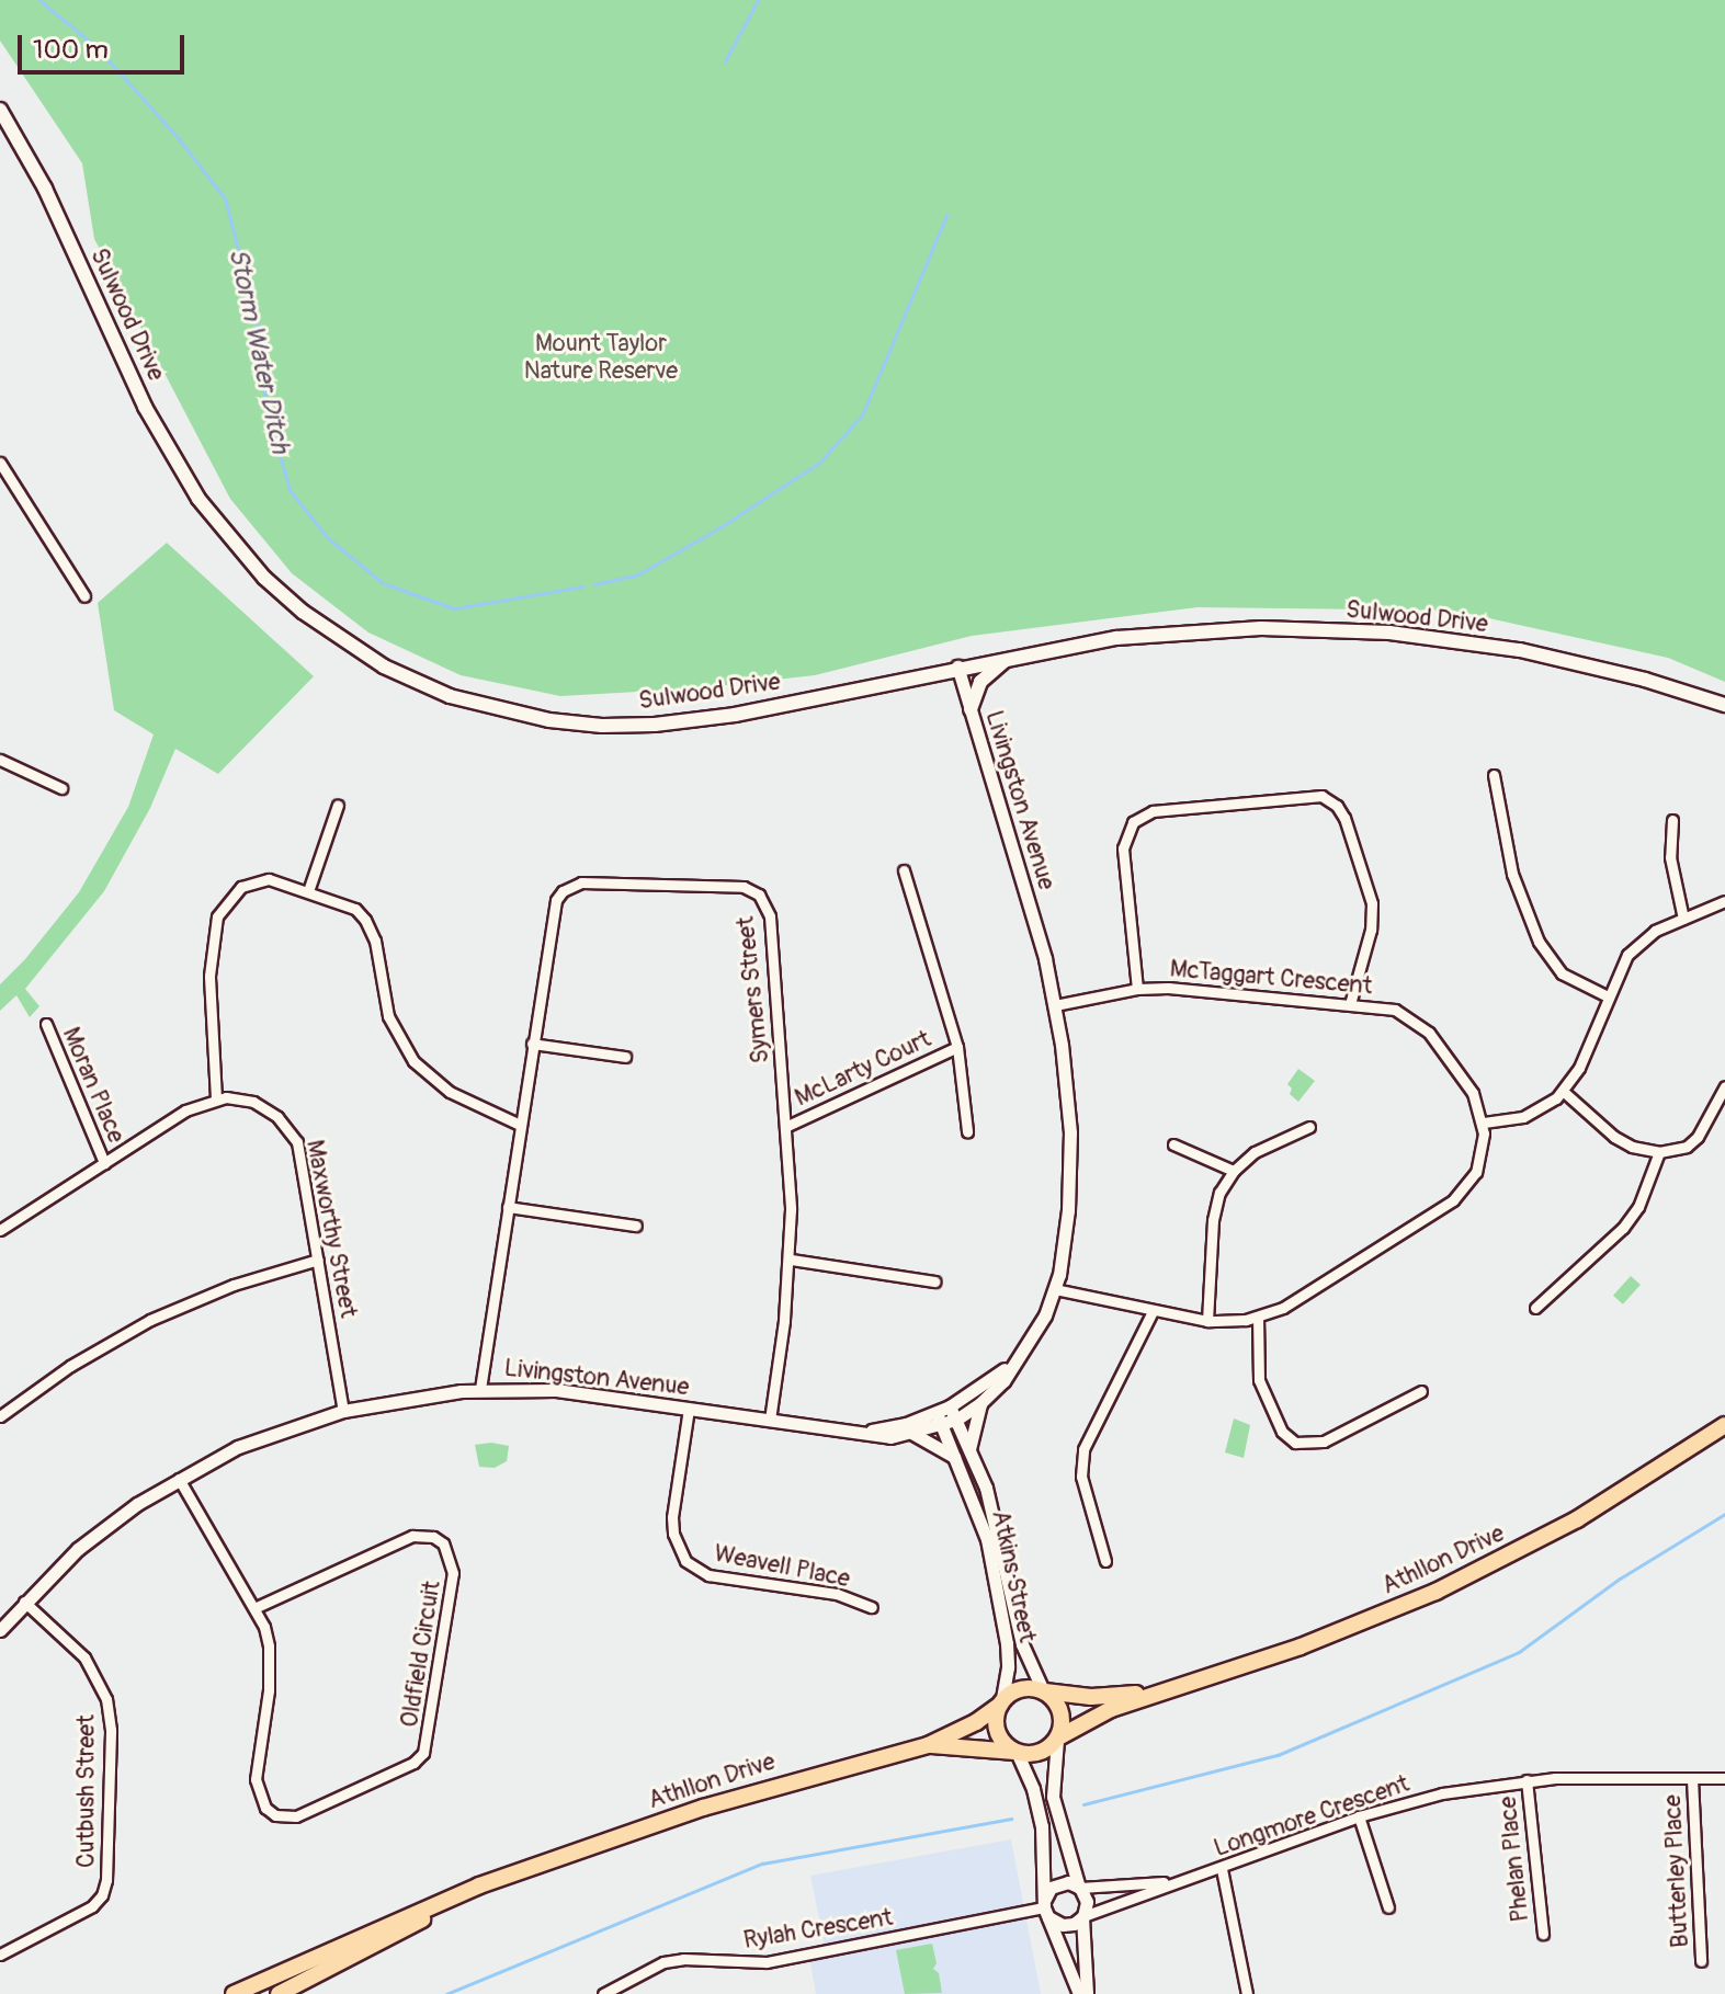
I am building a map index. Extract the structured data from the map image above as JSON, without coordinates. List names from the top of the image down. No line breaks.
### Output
{"streets":{"main road":["Sulwood Drive","Athllon Drive"],"street":["Livingston Avenue","McTaggart Crescent","Symers Street","McLarty Court","Moran Place","Maxworthy Street","Weavell Place","Atkins Street","Oldfield Circuit","Cutbush Street","Longmore Crescent","Phelan Place","Butterley Place","Rylah Crescent"]},"crossings":[["Sulwood Drive","Livingston Avenue"],["Livingston Avenue","McTaggart Crescent"],["Livingston Avenue","Symers Street"],["Livingston Avenue","Maxworthy Street"],["Livingston Avenue","Weavell Place"],["Livingston Avenue","Atkins Street"],["Livingston Avenue","Oldfield Circuit"],["Livingston Avenue","Cutbush Street"],["Symers Street","McLarty Court"],["Athllon Drive","Atkins Street"],["Longmore Crescent","Phelan Place"],["Longmore Crescent","Butterley Place"],["Longmore Crescent","Rylah Crescent"]],"water":["Storm Water Ditch"],"parks":["Mount Taylor Nature Reserve"],"scale_bar":"100 m"}
